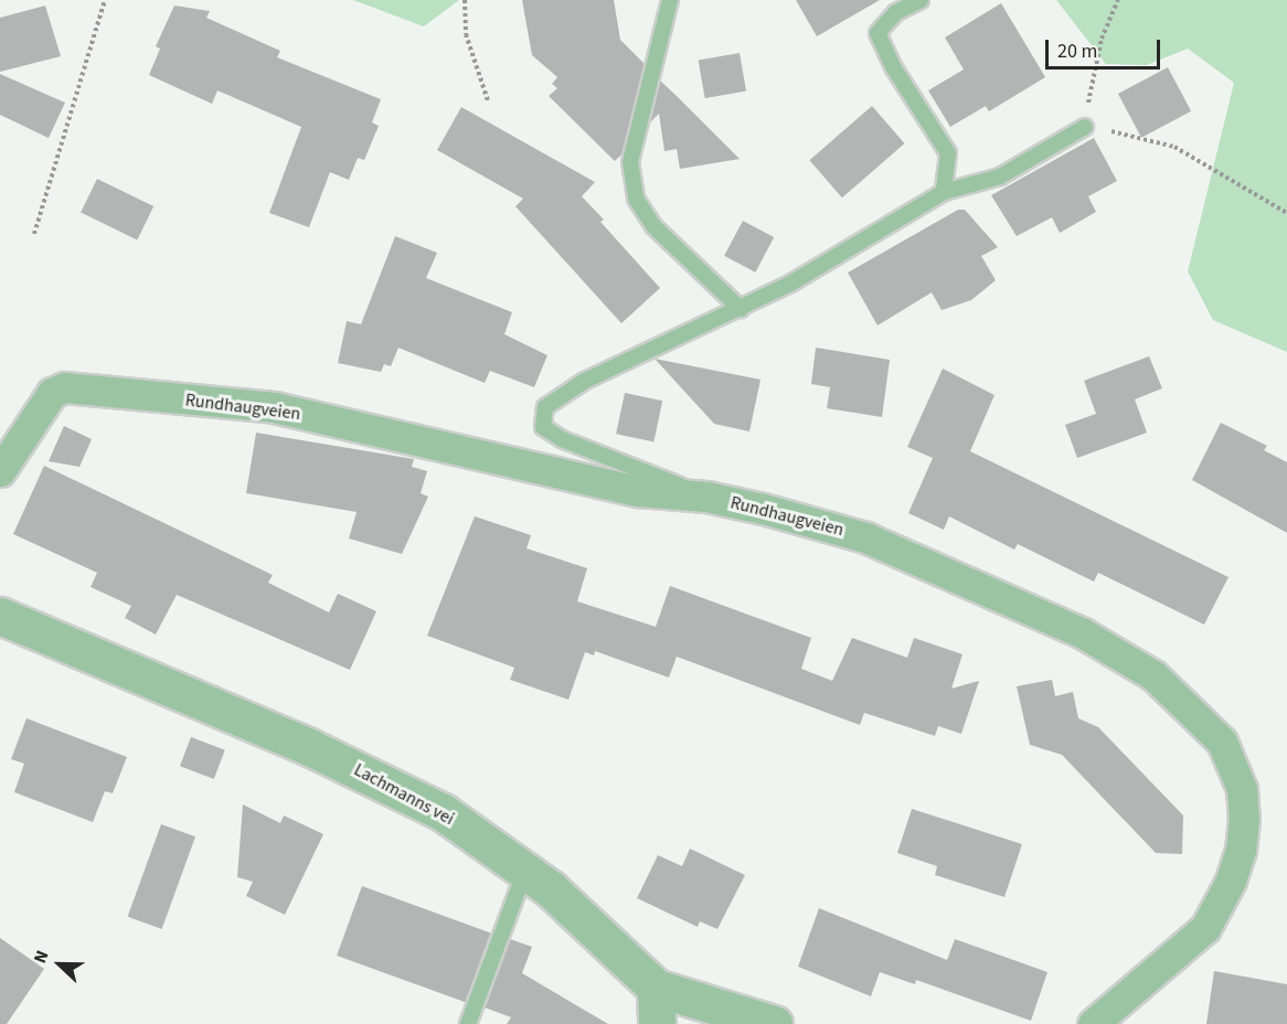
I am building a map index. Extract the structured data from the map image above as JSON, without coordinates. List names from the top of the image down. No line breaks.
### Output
{"streets":{"street":["Rundhaugveien","Lachmanns vei"]},"scale_bar":"20 m","north":"left"}
